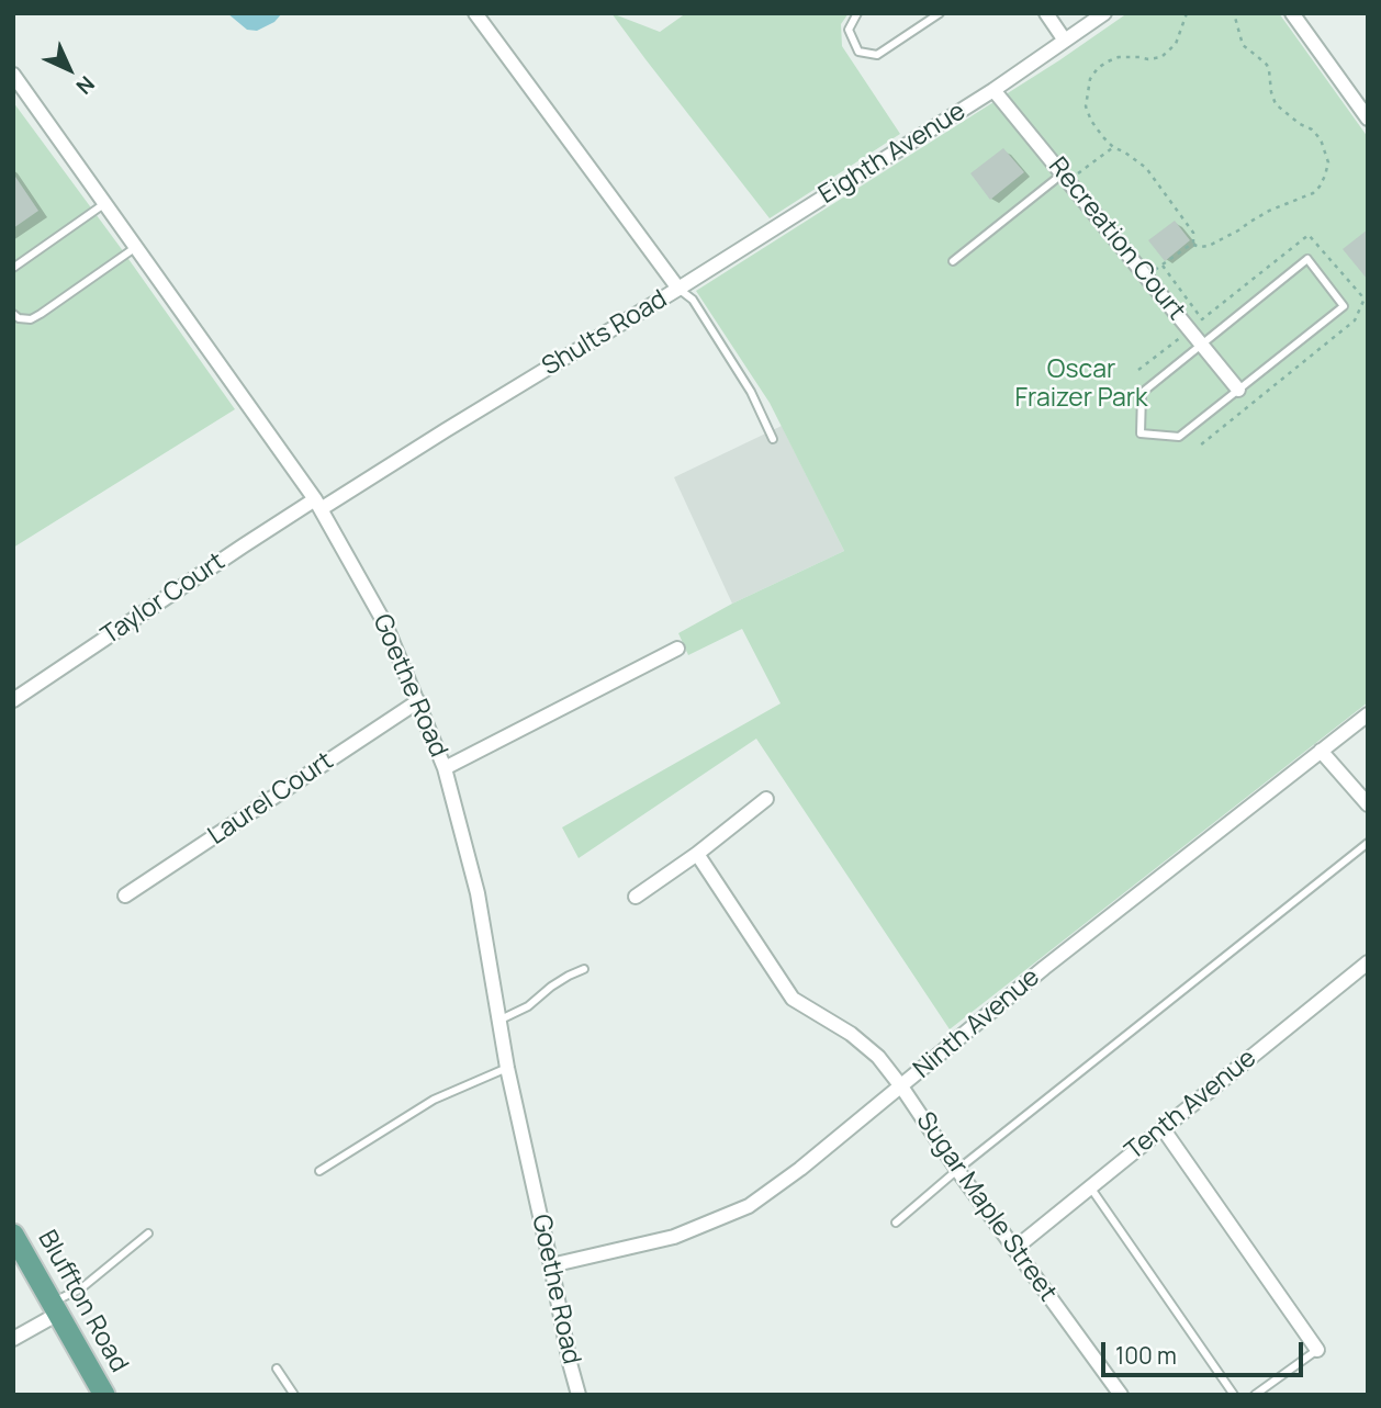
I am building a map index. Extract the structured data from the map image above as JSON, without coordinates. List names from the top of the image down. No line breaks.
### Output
{"streets":{"main road":["Bluffton Road"],"street":["Eighth Avenue","Recreation Court","Shults Road","Taylor Court","Goethe Road","Laurel Court","Ninth Avenue","Tenth Avenue","Sugar Maple Street"]},"crossings":[["Eighth Avenue","Recreation Court"],["Eighth Avenue","Shults Road"],["Shults Road","Taylor Court"],["Shults Road","Goethe Road"],["Taylor Court","Goethe Road"],["Goethe Road","Laurel Court"],["Goethe Road","Ninth Avenue"],["Ninth Avenue","Sugar Maple Street"],["Tenth Avenue","Sugar Maple Street"]],"parks":["Oscar Fraizer Park"],"scale_bar":"100 m","north":"bottom right"}
